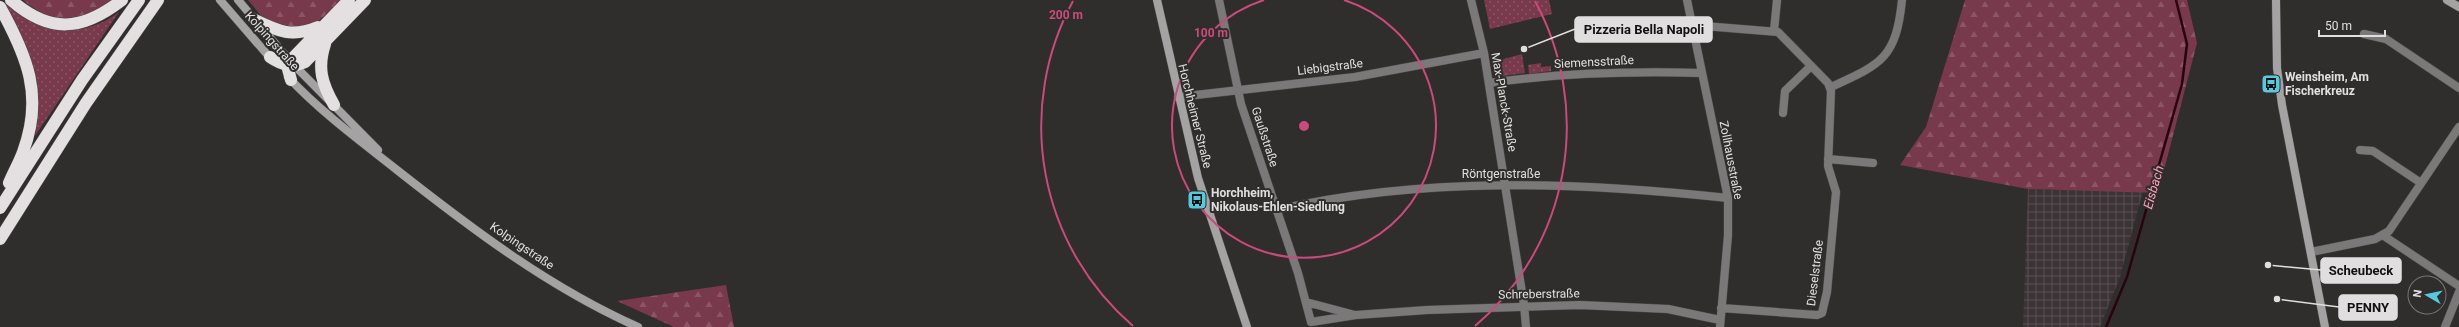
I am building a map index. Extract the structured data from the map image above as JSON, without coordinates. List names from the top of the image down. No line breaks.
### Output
{"streets":{"main road":["Kolpingstraße","Horchheimer Straße"],"street":["Siemensstraße","Liebigstraße","Max-Planck-Straße","Gaußstraße","Zollhausstraße","Röntgenstraße","Dieselstraße","Schreberstraße"]},"crossings":[["Siemensstraße","Max-Planck-Straße"],["Siemensstraße","Zollhausstraße"],["Liebigstraße","Max-Planck-Straße"],["Liebigstraße","Horchheimer Straße"],["Liebigstraße","Gaußstraße"],["Max-Planck-Straße","Röntgenstraße"],["Max-Planck-Straße","Schreberstraße"],["Gaußstraße","Röntgenstraße"],["Gaußstraße","Schreberstraße"],["Zollhausstraße","Röntgenstraße"],["Zollhausstraße","Dieselstraße"],["Zollhausstraße","Schreberstraße"]],"water":["Eisbach"],"places":{"other":["Pizzeria Bella Napoli","Scheubeck","PENNY"],"bus stop":["Weinsheim, Am Fischerkreuz","Horchheim, Nikolaus-Ehlen-Siedlung"]},"scale_bar":"50 m","north":"left","rings":["200 m","100 m"]}
